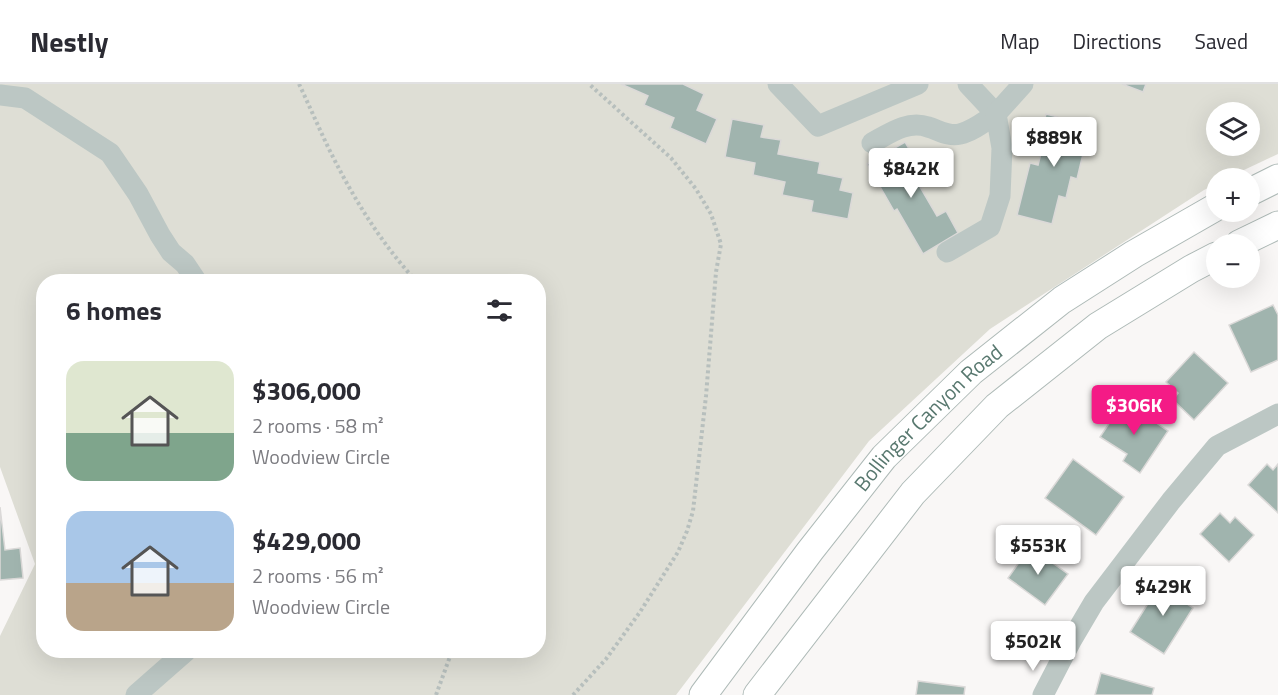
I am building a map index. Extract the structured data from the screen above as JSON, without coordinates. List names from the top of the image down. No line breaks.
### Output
{"streets":{"main road":["Bollinger Canyon Road"]},"page":{"header":"Nestly","nav":["Map","Directions","Saved"],"map_buttons":["+","−"],"price":["$889K","$842K","$306K","$553K","$429K","$502K"],"heading":"6 homes","list":[{"name":"$306,000","note":"2 rooms · 58 m² · Woodview Circle"},{"name":"$429,000","note":"2 rooms · 56 m² · Woodview Circle"}]}}
